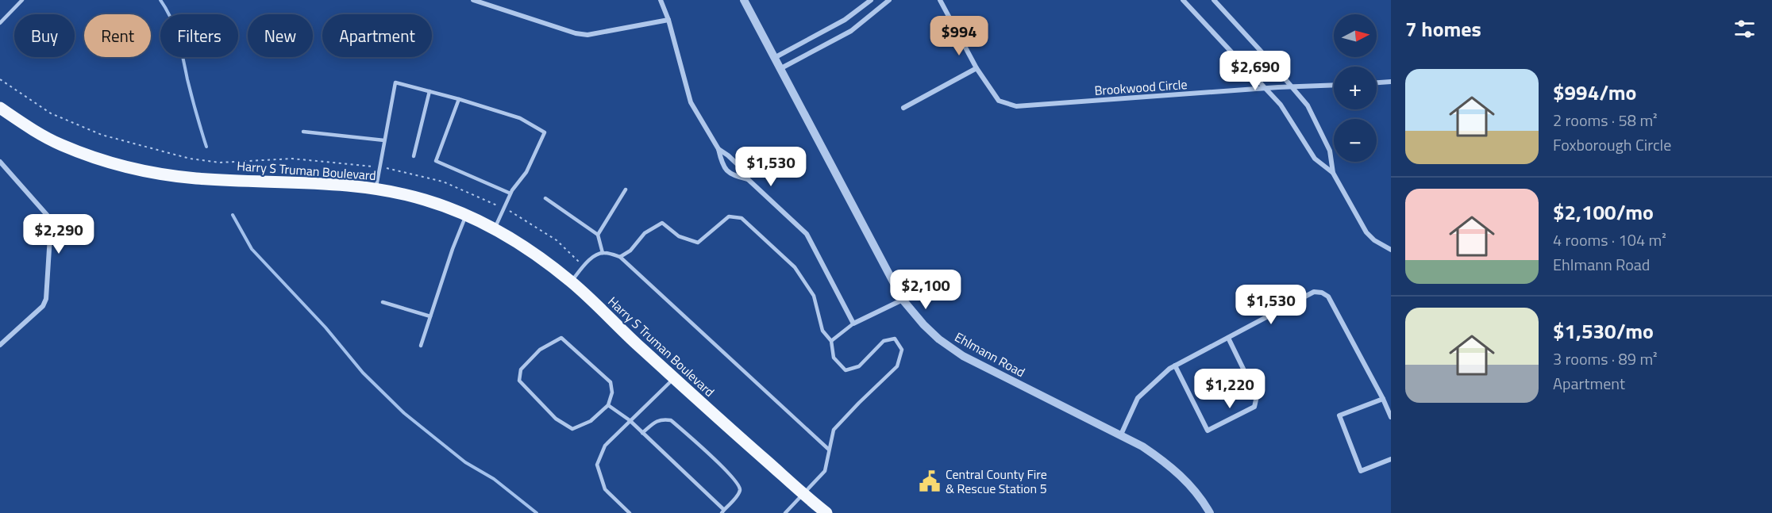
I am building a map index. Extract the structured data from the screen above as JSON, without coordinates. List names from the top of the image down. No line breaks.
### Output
{"streets":{"main road":["Harry S Truman Boulevard"],"street":["Brookwood Circle","Ehlmann Road"]},"places":{"public building":["Central County Fire & Rescue Station 5"]},"north":"right","page":{"heading":"7 homes","map_buttons":["+","−"],"chip":["Buy","Rent","Filters","New","Apartment"],"price":["$994","$2,690","$1,530","$2,290","$2,100","$1,530","$1,220"],"list":[{"name":"$994/mo","note":"2 rooms · 58 m² · Foxborough Circle"},{"name":"$2,100/mo","note":"4 rooms · 104 m² · Ehlmann Road"},{"name":"$1,530/mo","note":"3 rooms · 89 m² · Apartment"}]}}
